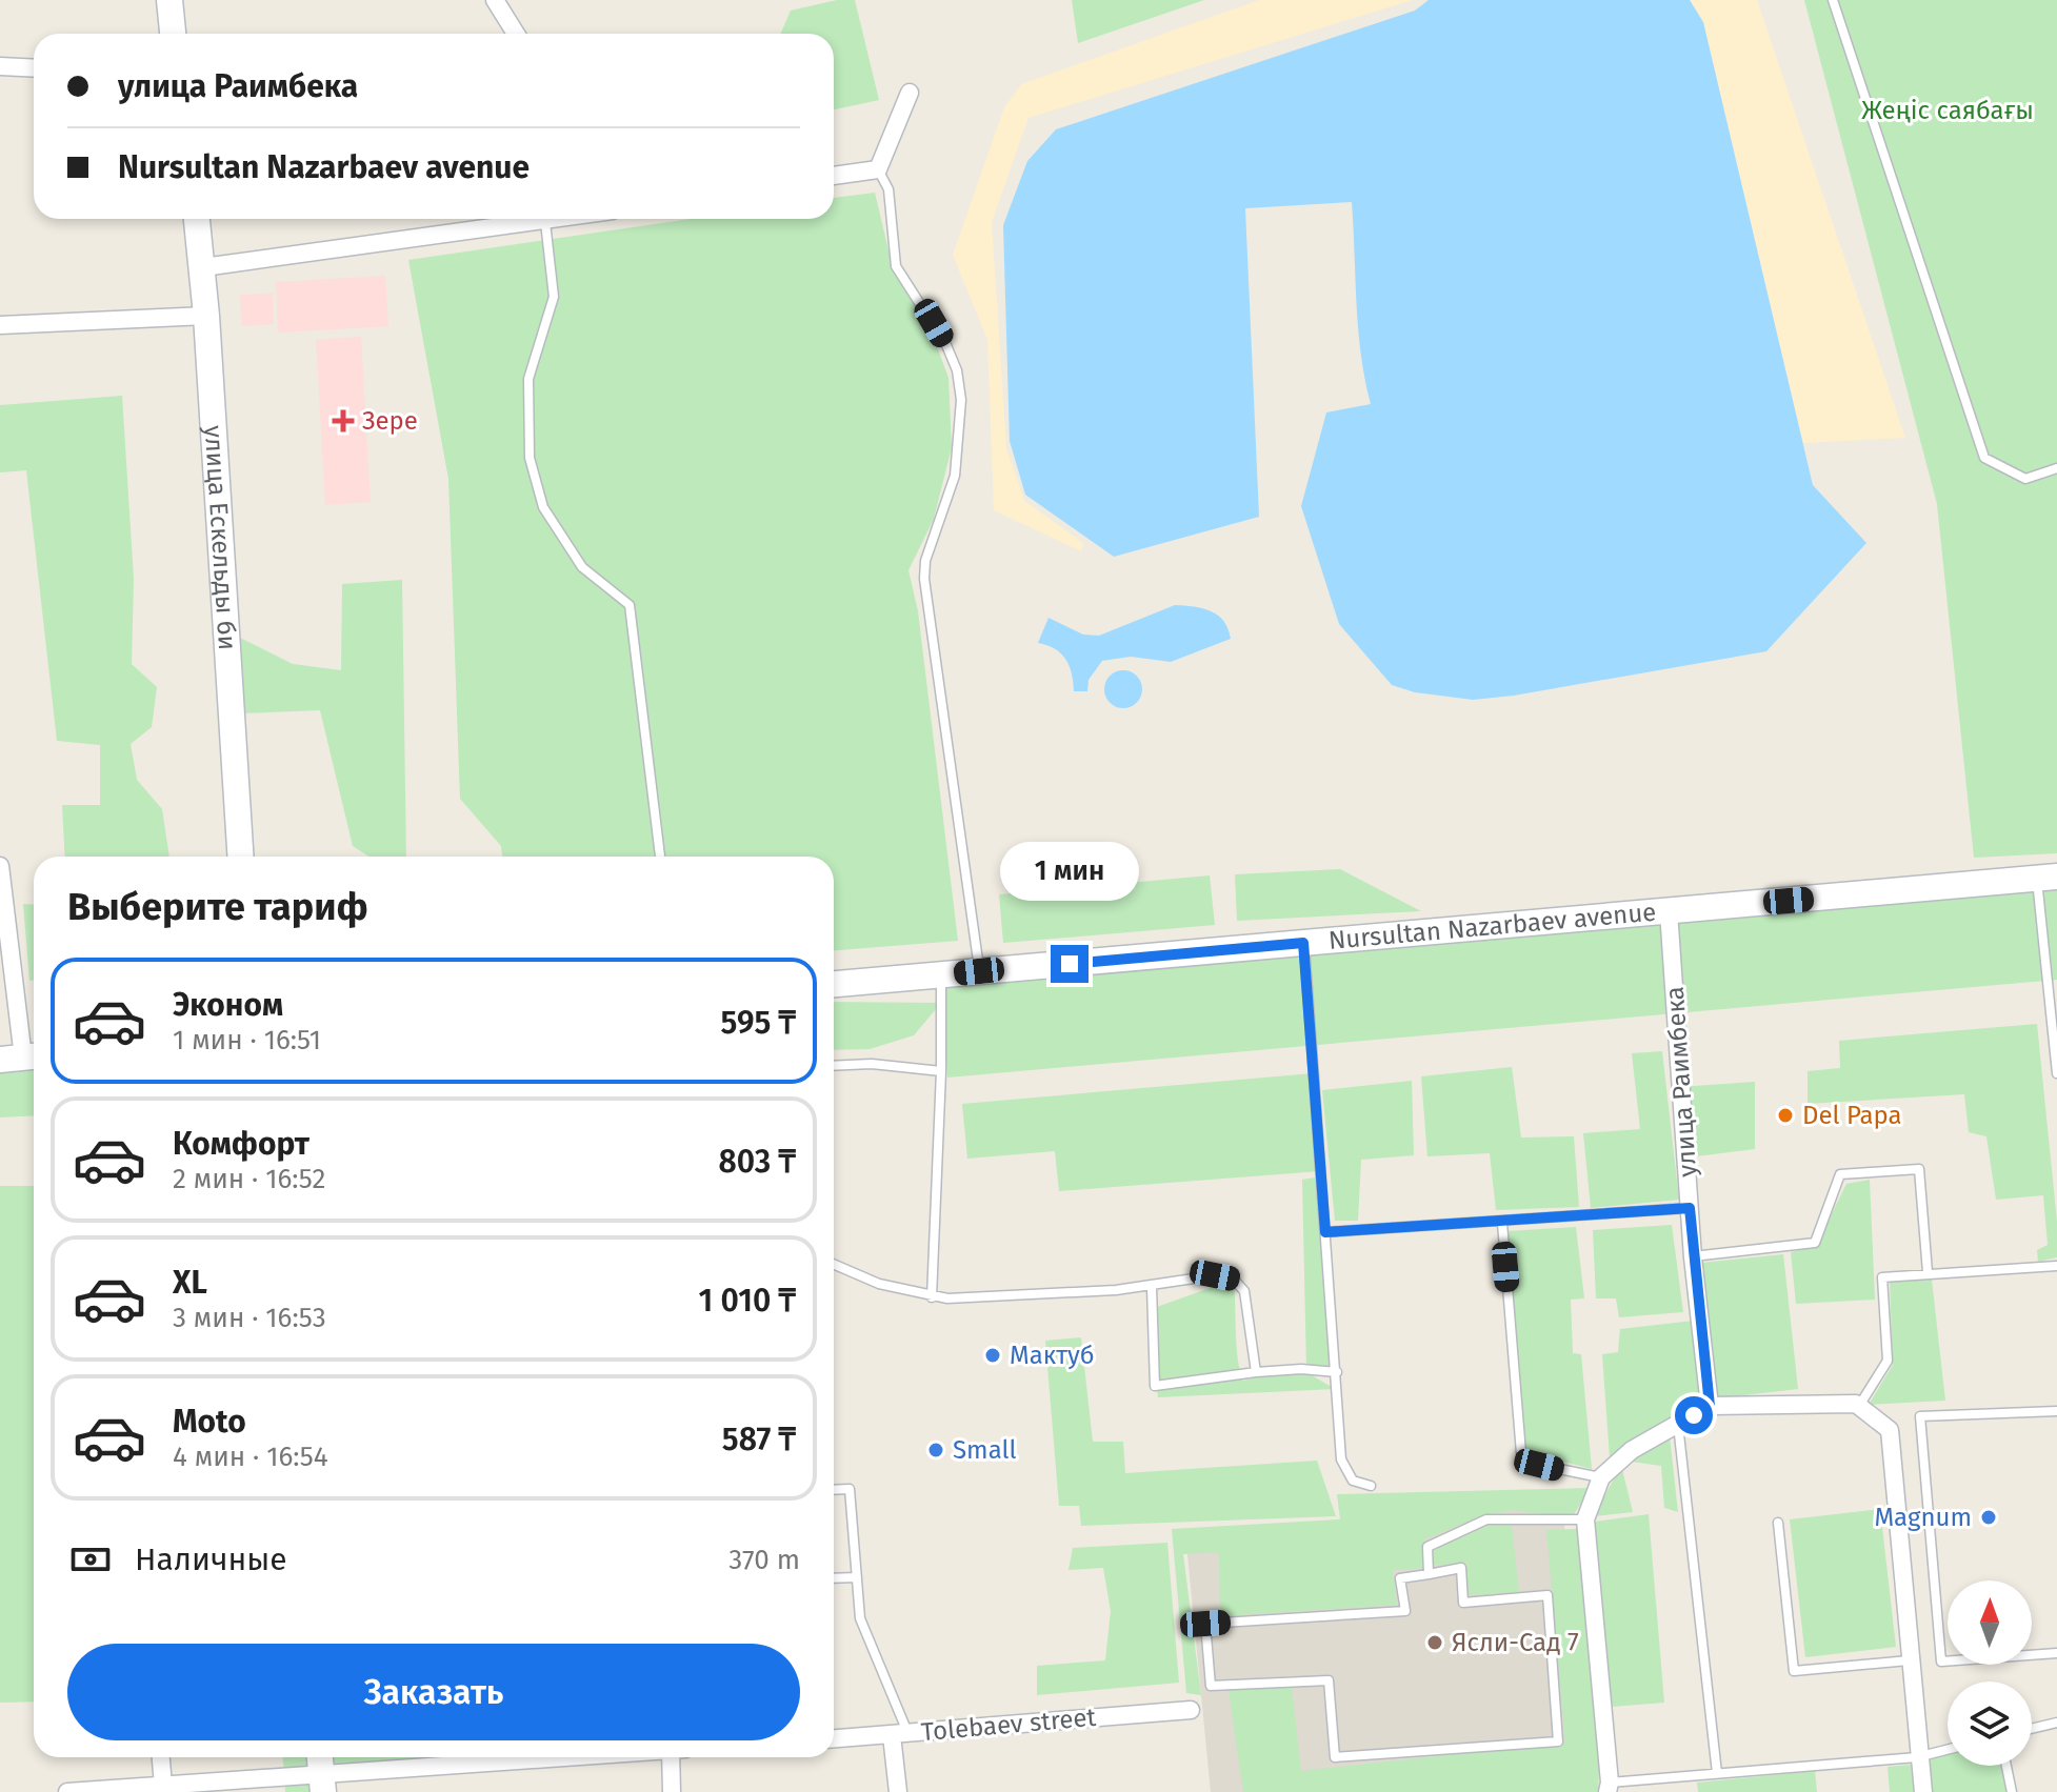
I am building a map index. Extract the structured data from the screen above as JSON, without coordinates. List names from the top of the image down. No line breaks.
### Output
{"streets":{"main road":["улица Ескельды би","Nursultan Nazarbaev avenue"],"street":["улица Раимбека","Tolebaev street"]},"crossings":[["Nursultan Nazarbaev avenue","улица Раимбека"]],"parks":["Жеңіс саябағы"],"places":{"health":["Зере"],"other":["Del Papa","Мактуб","Small","Magnum","Ясли-Сад 7"]},"north":"top","page":{"banner":["улица Раимбека","Nursultan Nazarbaev avenue"],"bubble":"1 мин","heading":"Выберите тариф","list":[{"name":"Эконом","note":"1 мин · 16:51","value":"595 ₸"},{"name":"Комфорт","note":"2 мин · 16:52","value":"803 ₸"},{"name":"XL","note":"3 мин · 16:53","value":"1 010 ₸"},{"name":"Moto","note":"4 мин · 16:54","value":"587 ₸"}],"pay":["Наличные","370 m"],"buttons":"Заказать"}}
